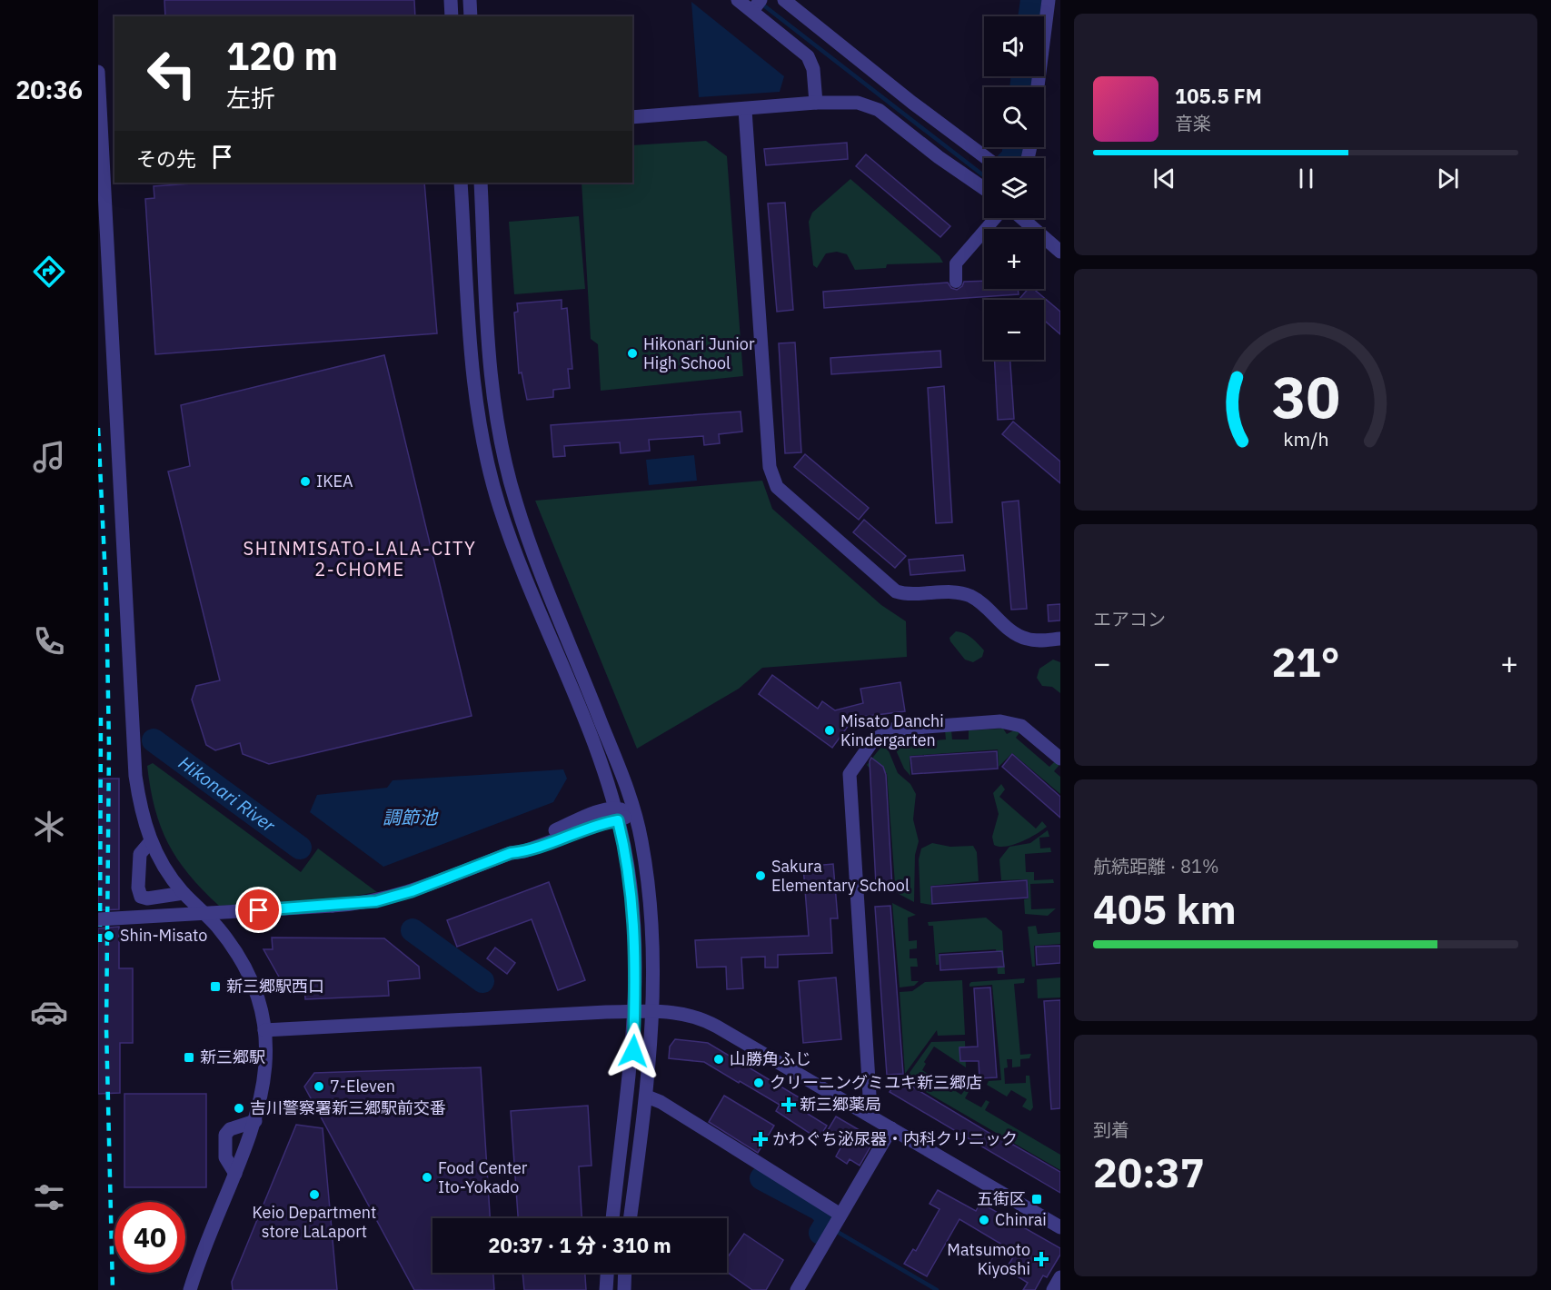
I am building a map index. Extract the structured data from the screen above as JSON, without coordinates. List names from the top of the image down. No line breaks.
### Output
{"districts":["SHINMISATO-LALA-CITY 2-CHOME"],"water":["Hikonari River","調節池"],"places":{"other":["Hikonari Junior High School","IKEA","Misato Danchi Kindergarten","Sakura Elementary School","Shin-Misato","山勝角ふじ","クリーニングミユキ新三郷店","7-Eleven","吉川警察署新三郷駅前交番","Food Center Ito-Yokado","Keio Department store LaLaport","Chinrai"],"transit":["新三郷駅西口","新三郷駅","五街区"],"health":["新三郷薬局","かわぐち泌尿器・内科クリニック","Matsumoto Kiyoshi"]},"page":{"tabs":"20:36","map_buttons":["+","−"],"turn":["120 m","左折"],"song":["105.5 FM","音楽"],"then":"その先","tile":["エアコン",["航続距離 · 81%","405 km"],["到着","20:37"]],"heat":["−","21°","+"],"limit":"40","trip":"20:37 · 1 分 · 310 m","gauge":["30","km/h"]}}
